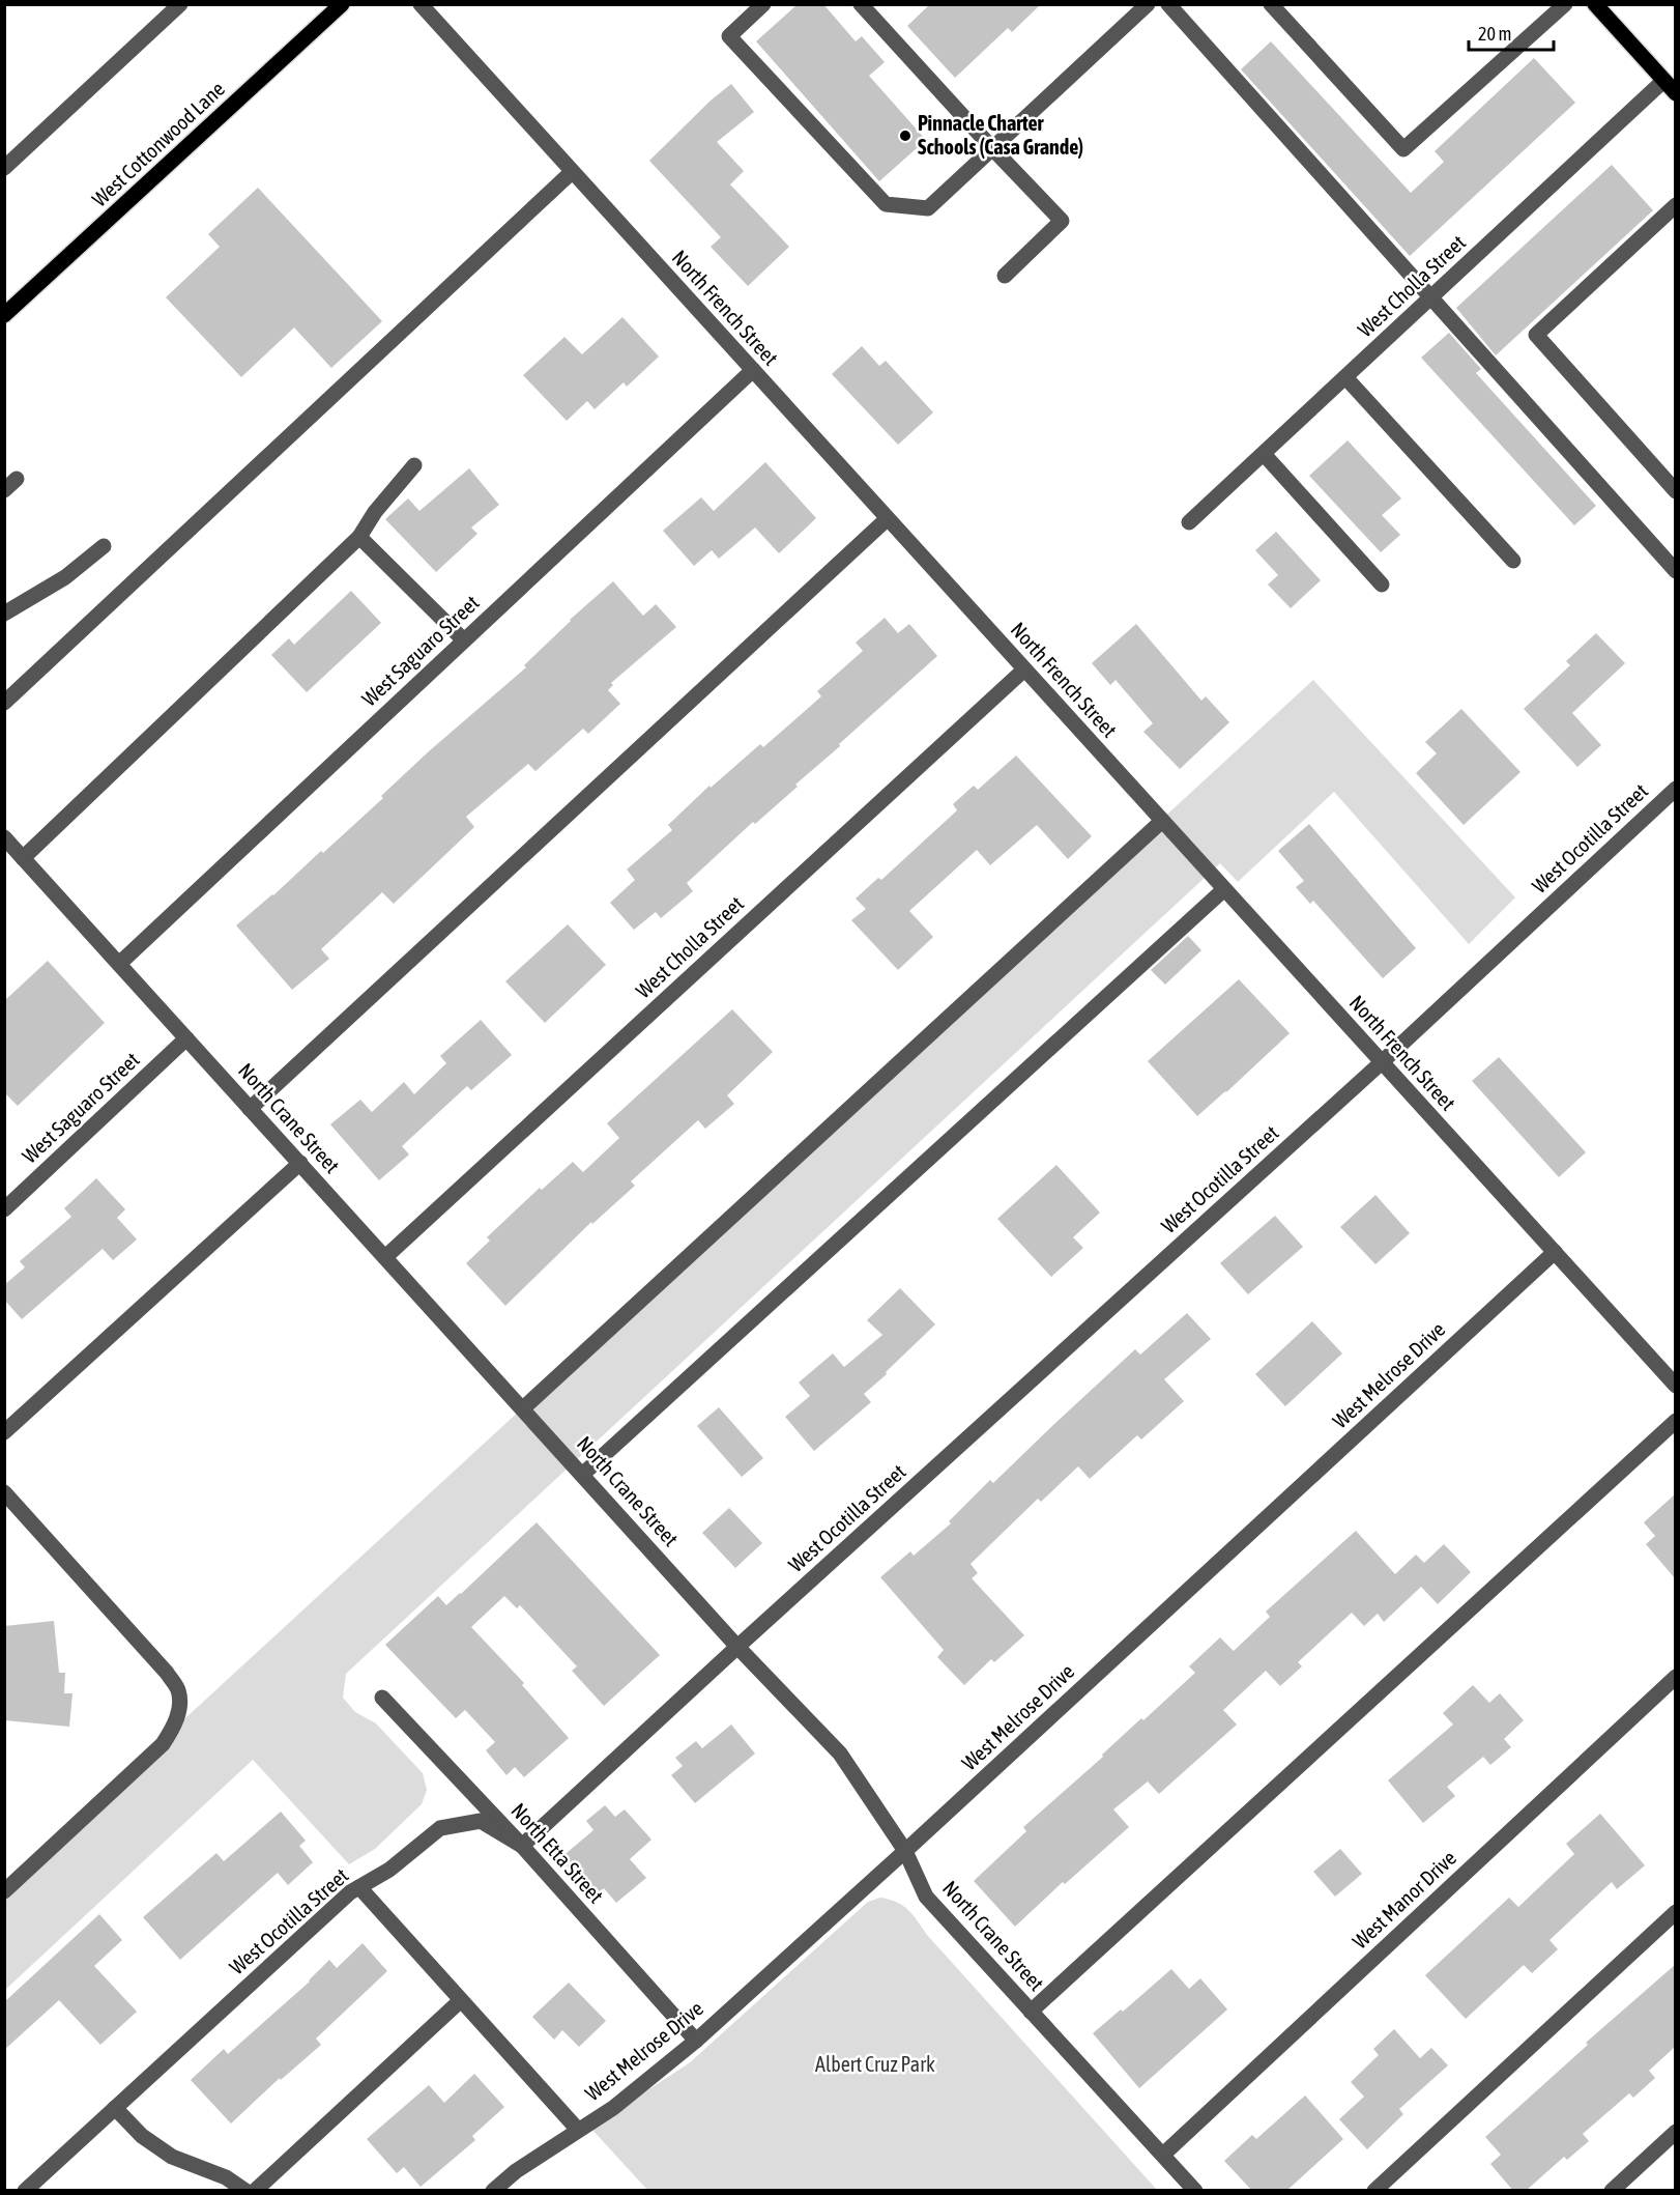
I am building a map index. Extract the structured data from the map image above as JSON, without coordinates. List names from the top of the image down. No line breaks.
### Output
{"streets":{"main road":["West Cottonwood Lane"],"street":["West Cholla Street","North French Street","West Saguaro Street","West Ocotilla Street","North Crane Street","West Melrose Drive","North Etta Street","West Manor Drive"]},"crossings":[["West Cholla Street","North French Street"],["West Cholla Street","North Crane Street"],["North French Street","West Saguaro Street"],["North French Street","West Ocotilla Street"],["North French Street","West Melrose Drive"],["West Saguaro Street","North Crane Street"],["West Ocotilla Street","North Crane Street"],["West Ocotilla Street","North Etta Street"],["North Crane Street","West Melrose Drive"],["North Crane Street","West Manor Drive"],["West Melrose Drive","North Etta Street"]],"parks":["Albert Cruz Park"],"places":["Pinnacle Charter Schools (Casa Grande)"],"scale_bar":"20 m"}
